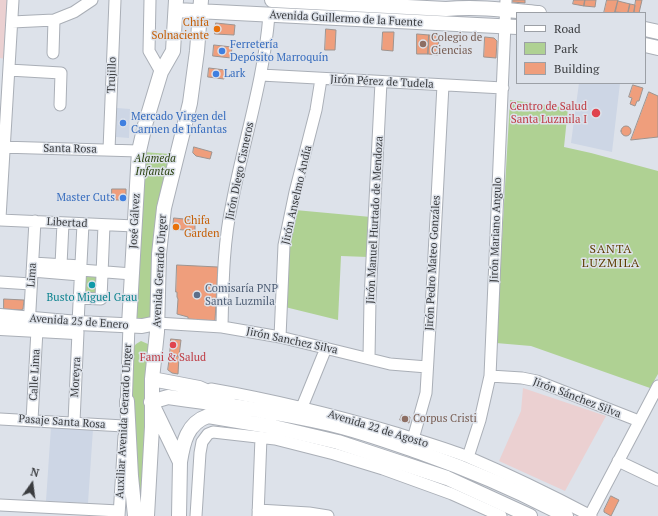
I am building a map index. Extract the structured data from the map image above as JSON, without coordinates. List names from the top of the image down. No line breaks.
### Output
{"streets":{"main road":["Avenida Guillermo de la Fuente","José Gálvez","Avenida Gerardo Unger","Avenida 25 de Enero","Avenida 22 de Agosto"],"street":["Trujillo","Jirón Pérez de Tudela","Santa Rosa","Jirón Diego Cisneros","Jirón Anselmo Andía","Jirón Manuel Hurtado de Mendoza","Libertad","Jirón Mariano Angulo","Jirón Pedro Mateo Gonzáles","Lima","Jirón Sanchez Silva","Calle Lima","Moreyra","Jirón Sánchez Silva","Auxiliar Avenida Gerardo Unger","Pasaje Santa Rosa"]},"crossings":[["Avenida Guillermo de la Fuente","Jirón Diego Cisneros"],["Avenida Guillermo de la Fuente","José Gálvez"],["Avenida Guillermo de la Fuente","Jirón Mariano Angulo"],["Avenida Guillermo de la Fuente","Avenida Gerardo Unger"],["Trujillo","Santa Rosa"],["Jirón Pérez de Tudela","Jirón Diego Cisneros"],["Jirón Pérez de Tudela","Jirón Anselmo Andía"],["Jirón Pérez de Tudela","Jirón Manuel Hurtado de Mendoza"],["Jirón Pérez de Tudela","Jirón Mariano Angulo"],["Jirón Pérez de Tudela","Jirón Pedro Mateo Gonzáles"],["Santa Rosa","José Gálvez"],["Jirón Diego Cisneros","Jirón Sanchez Silva"],["Jirón Anselmo Andía","Jirón Sanchez Silva"],["Jirón Manuel Hurtado de Mendoza","Jirón Sanchez Silva"],["José Gálvez","Libertad"],["José Gálvez","Avenida 25 de Enero"],["José Gálvez","Auxiliar Avenida Gerardo Unger"],["Libertad","Lima"],["Libertad","Moreyra"],["Jirón Mariano Angulo","Jirón Sánchez Silva"],["Jirón Mariano Angulo","Avenida 22 de Agosto"],["Jirón Pedro Mateo Gonzáles","Jirón Sanchez Silva"],["Jirón Pedro Mateo Gonzáles","Avenida 22 de Agosto"],["Avenida Gerardo Unger","Avenida 25 de Enero"],["Avenida Gerardo Unger","Jirón Sanchez Silva"],["Avenida Gerardo Unger","Avenida 22 de Agosto"],["Lima","Avenida 25 de Enero"],["Lima","Calle Lima"],["Avenida 25 de Enero","Jirón Sanchez Silva"],["Avenida 25 de Enero","Calle Lima"],["Avenida 25 de Enero","Moreyra"],["Avenida 25 de Enero","Auxiliar Avenida Gerardo Unger"],["Calle Lima","Pasaje Santa Rosa"],["Moreyra","Pasaje Santa Rosa"],["Auxiliar Avenida Gerardo Unger","Pasaje Santa Rosa"]],"districts":["SANTA LUZMILA"],"parks":["Alameda Infantas"],"places":["Chifa Solnaciente","Colegio de Ciencias","Ferretería Depósito Marroquín","Lark","Centro de Salud Santa Luzmila I","Mercado Virgen del Carmen de Infantas","Master Cuts","Chifa Garden","Busto Miguel Grau","Comisaría PNP Santa Luzmila","Fami & Salud","Corpus Cristi"],"legend":["Road","Park","Building"],"north":"top"}
